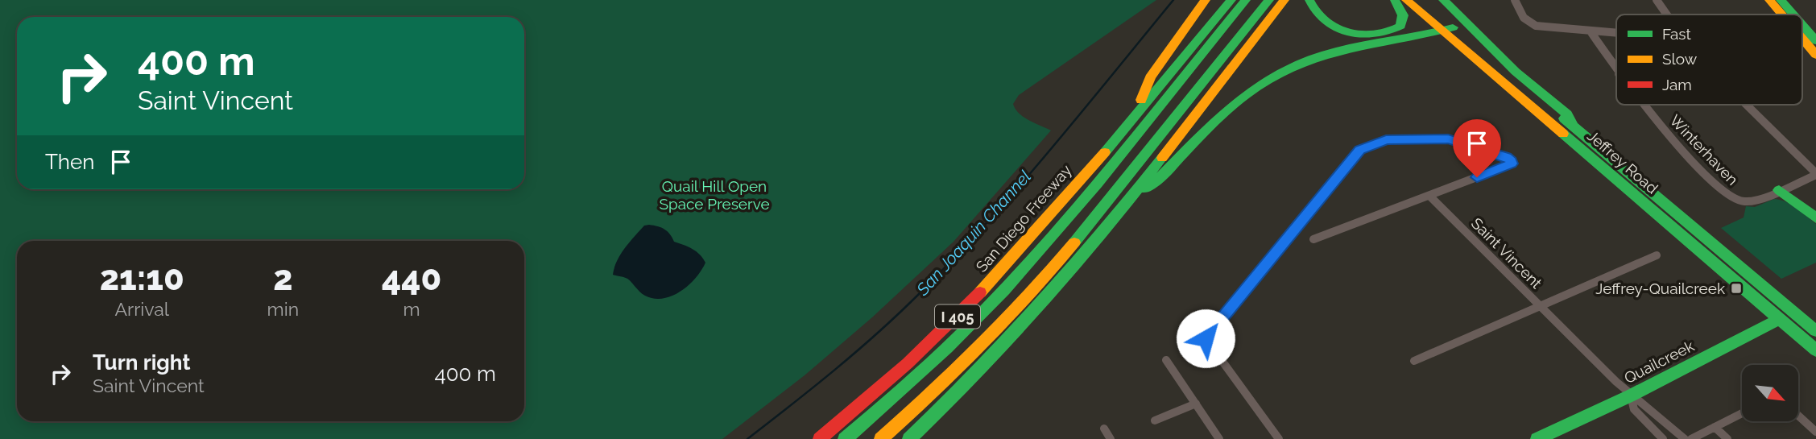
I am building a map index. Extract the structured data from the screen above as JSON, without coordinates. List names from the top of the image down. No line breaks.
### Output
{"streets":{"main road":["Jeffrey Road","San Diego Freeway","I 405","Quailcreek"],"street":["Winterhaven","Saint Vincent"]},"crossings":[["Jeffrey Road","Quailcreek"],["Saint Vincent","Quailcreek"]],"water":["San Joaquin Channel"],"parks":["Quail Hill Open Space Preserve"],"places":{"transit":["Jeffrey-Quailcreek"]},"legend":["Fast","Slow","Jam"],"north":"bottom right","page":{"turn":["400 m","Saint Vincent"],"then":"Then","eta":["21:10","Arrival","2","min","440","m"],"list":[{"name":"Turn right","note":"Saint Vincent","value":"400 m"}]}}
